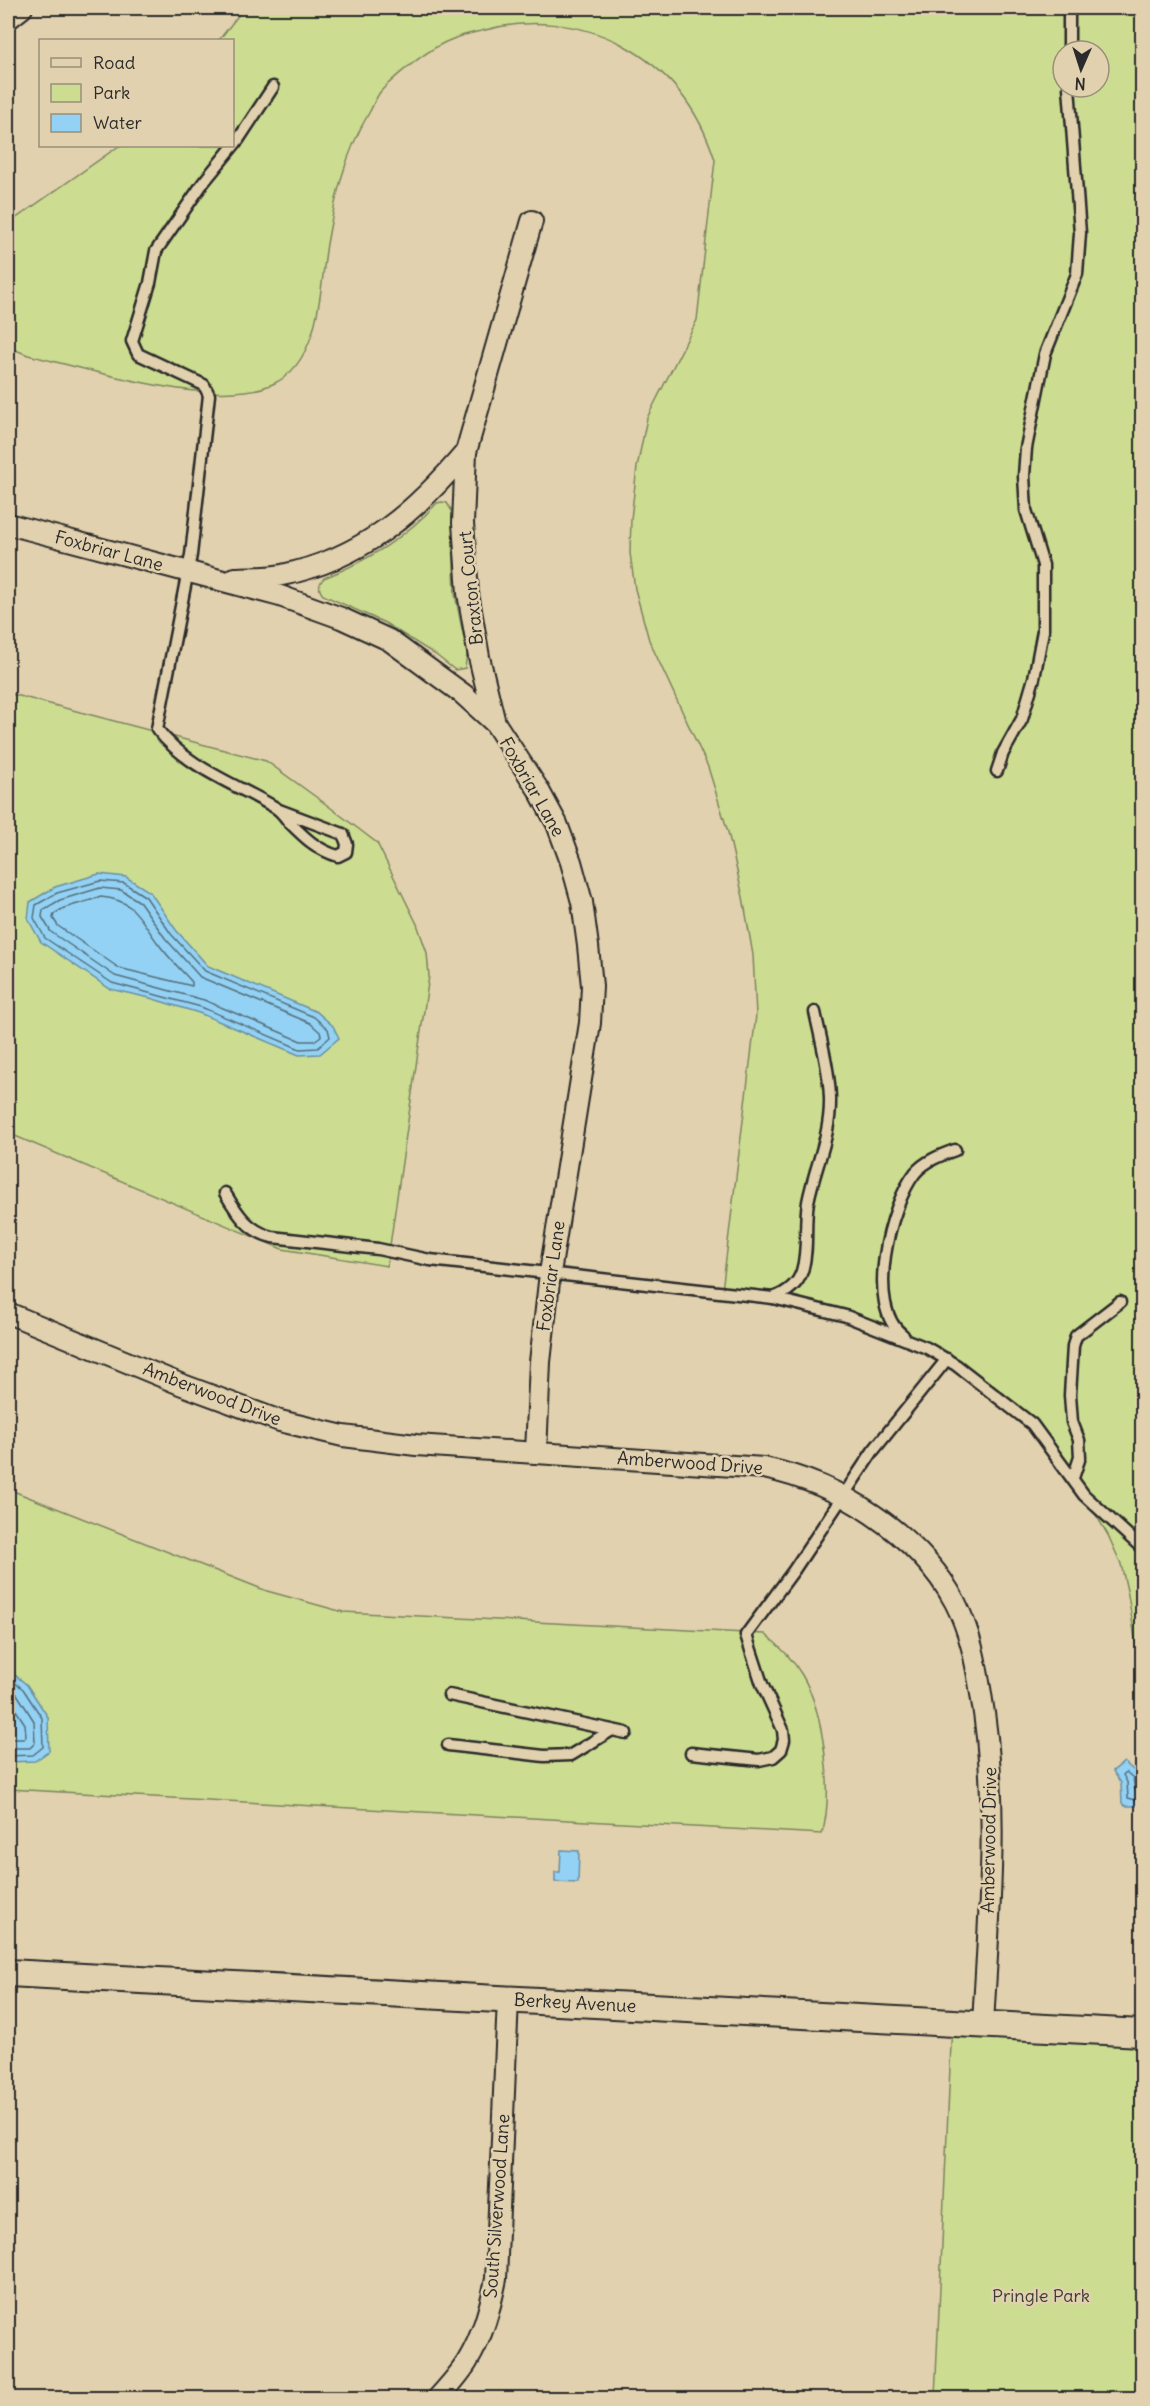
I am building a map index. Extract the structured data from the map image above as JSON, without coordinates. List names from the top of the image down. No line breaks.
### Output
{"streets":{"street":["Foxbriar Lane","Braxton Court","Amberwood Drive","Berkey Avenue","South Silverwood Lane"]},"crossings":[["Foxbriar Lane","Braxton Court"],["Foxbriar Lane","Amberwood Drive"],["Amberwood Drive","Berkey Avenue"],["Berkey Avenue","South Silverwood Lane"]],"parks":["Pringle Park"],"legend":["Road","Park","Water"],"north":"bottom"}
